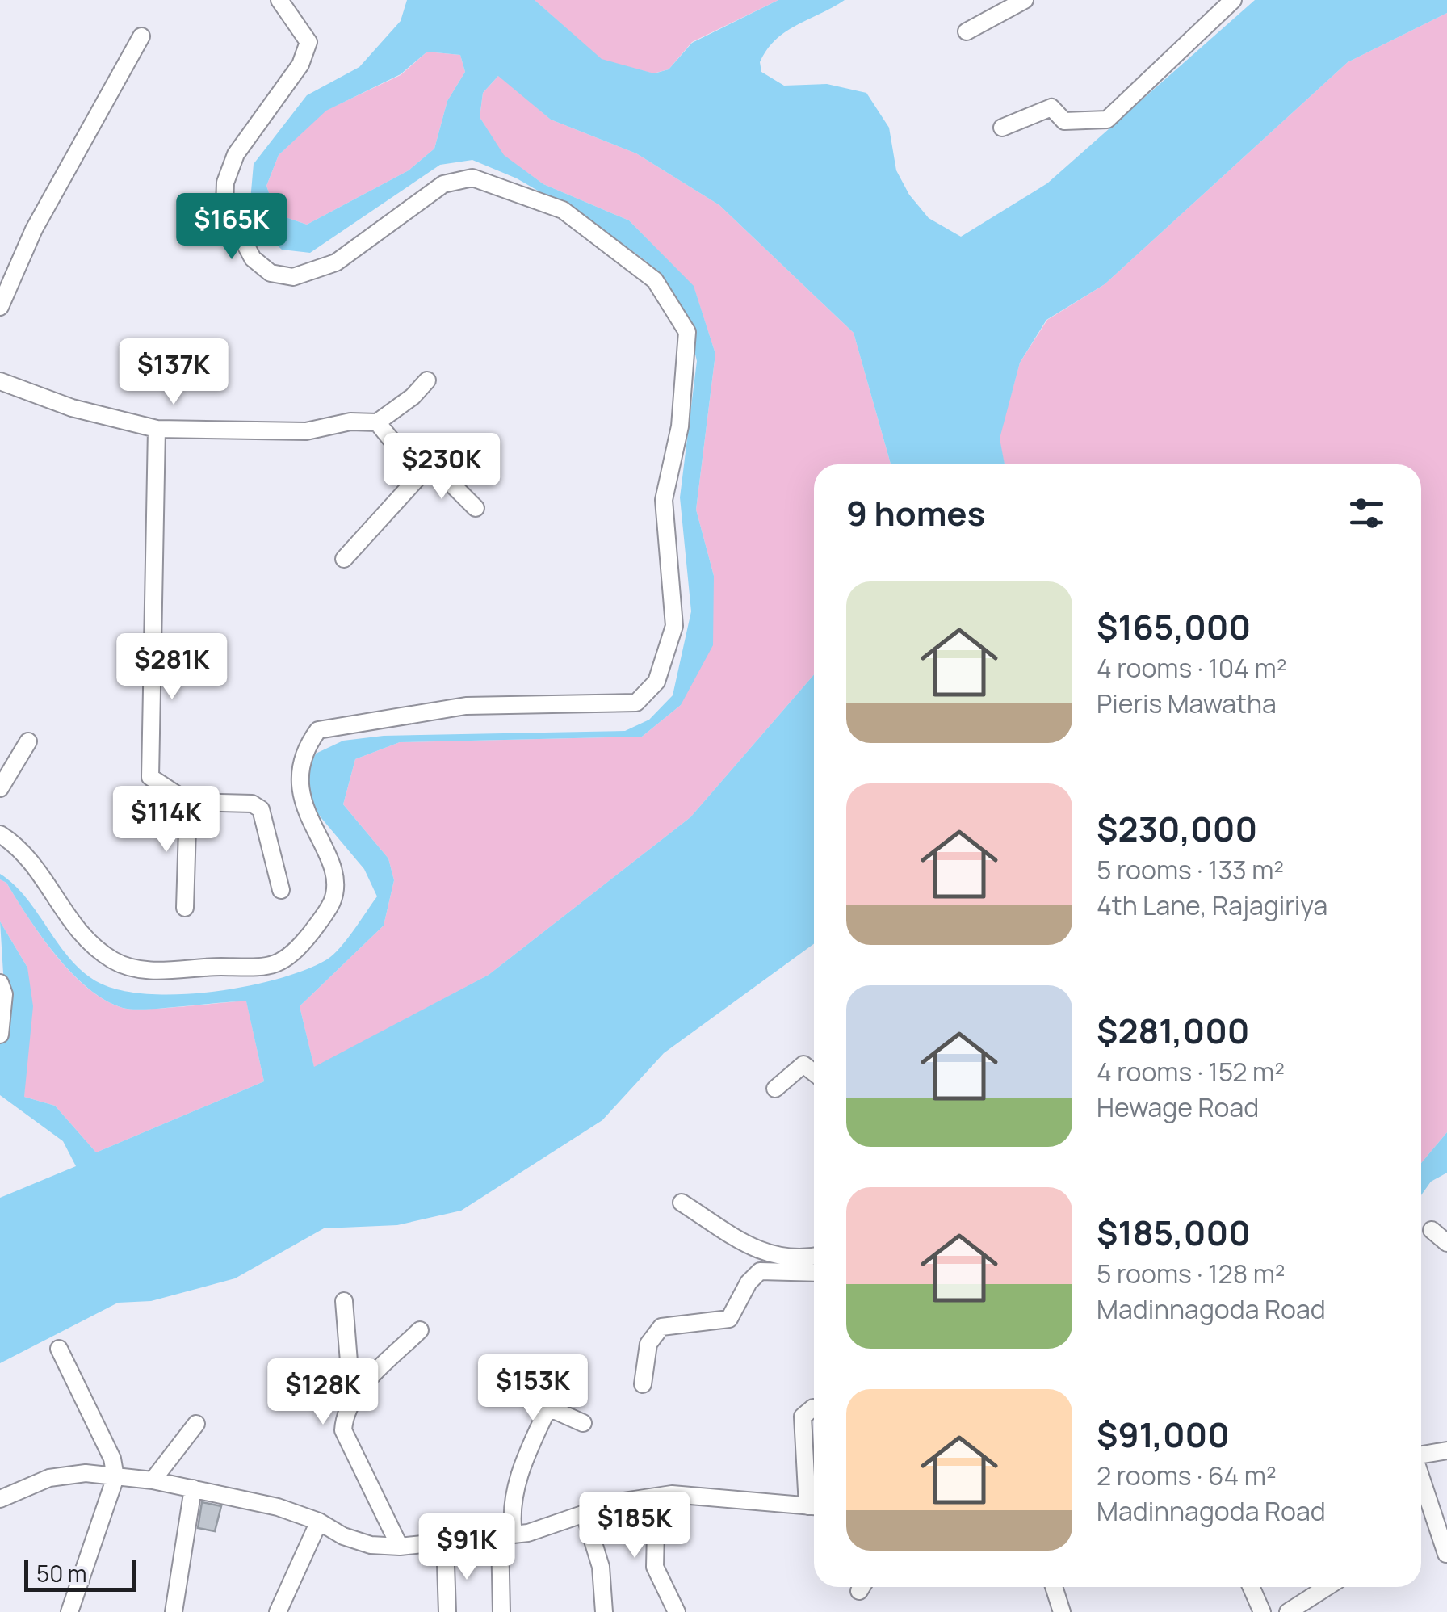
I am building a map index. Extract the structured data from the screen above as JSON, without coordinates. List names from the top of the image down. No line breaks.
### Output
{"scale_bar":"50 m","page":{"price":["$165K","$137K","$230K","$281K","$114K","$153K","$128K","$185K","$91K"],"heading":"9 homes","list":[{"name":"$165,000","note":"4 rooms · 104 m² · Pieris Mawatha"},{"name":"$230,000","note":"5 rooms · 133 m² · 4th Lane, Rajagiriya"},{"name":"$281,000","note":"4 rooms · 152 m² · Hewage Road"},{"name":"$185,000","note":"5 rooms · 128 m² · Madinnagoda Road"},{"name":"$91,000","note":"2 rooms · 64 m² · Madinnagoda Road"}],"scale":"50 m"}}
